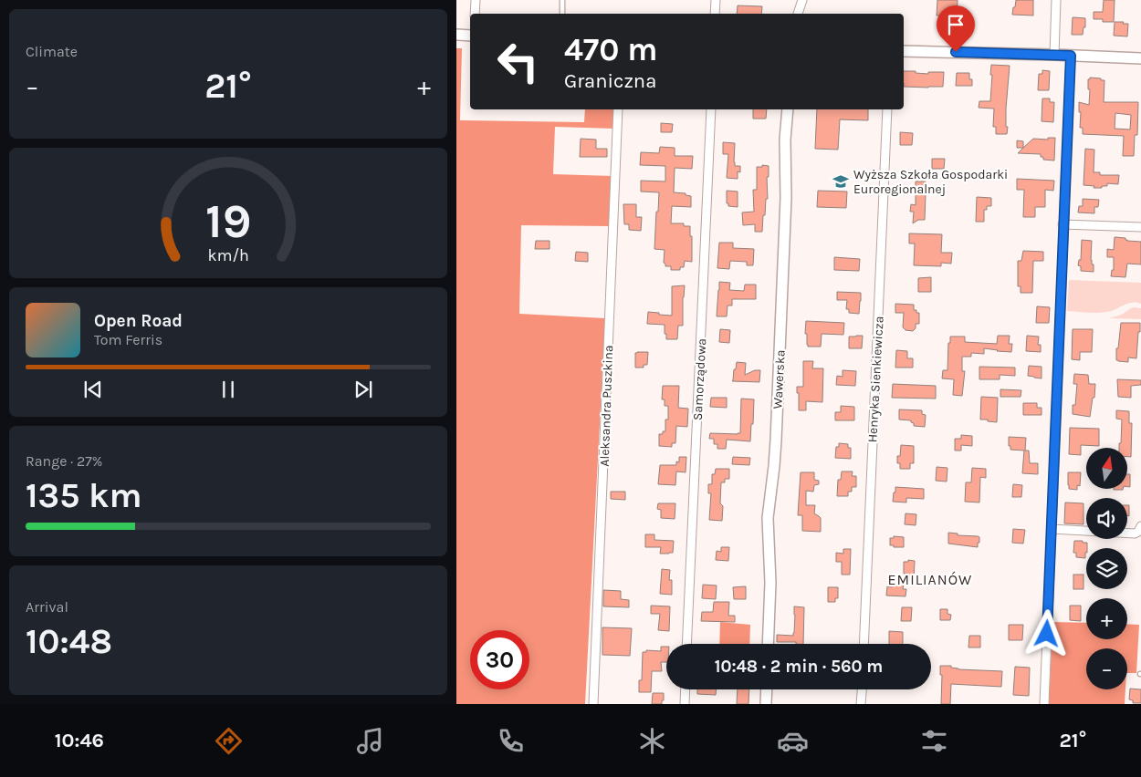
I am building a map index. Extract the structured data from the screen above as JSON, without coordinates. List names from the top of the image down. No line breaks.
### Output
{"streets":{"street":["Samorządowa","Wawerska","Henryka Sienkiewicza","Aleksandra Puszkina"]},"districts":["EMILIANÓW"],"places":{"school or university":["Wyższa Szkoła Gospodarki Euroregionalnej"]},"north":"top","page":{"tile":["Climate",["Range · 27%","135 km"],["Arrival","10:48"]],"turn":["470 m","Graniczna"],"heat":["−","21°","+"],"song":["Open Road","Tom Ferris"],"map_buttons":["+","−"],"limit":"30","trip":"10:48 · 2 min · 560 m","tabs":["10:46","21°"],"gauge":["19","km/h"]}}
